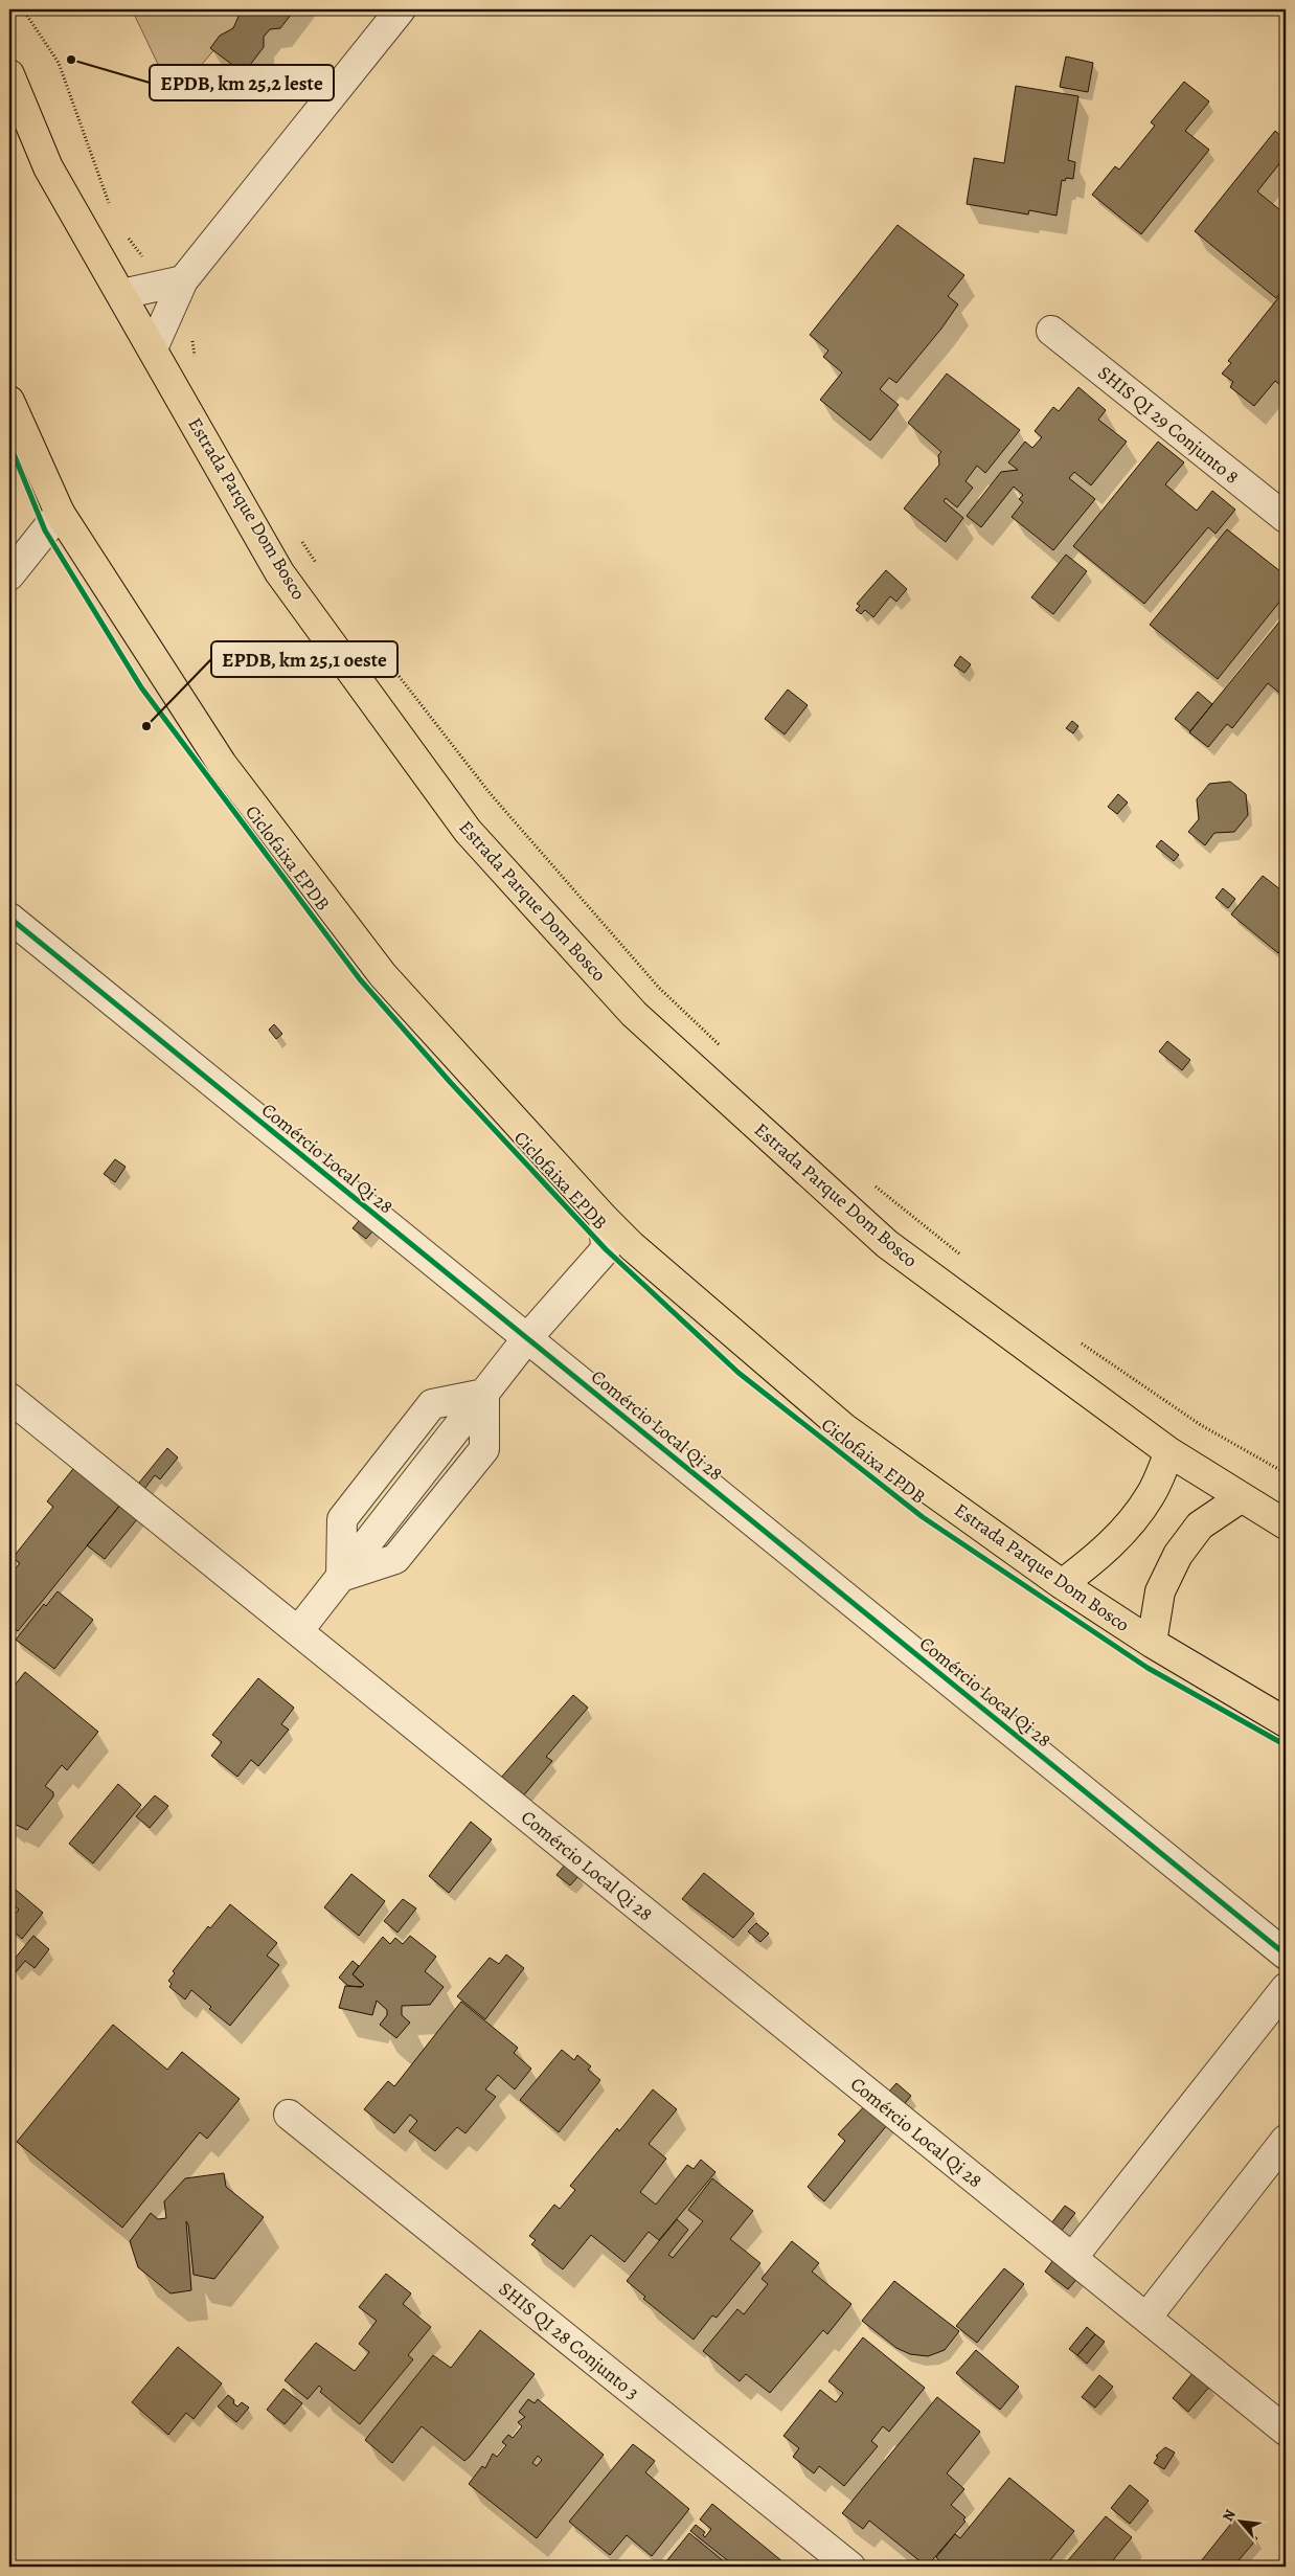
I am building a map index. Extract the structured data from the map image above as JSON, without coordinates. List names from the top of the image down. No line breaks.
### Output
{"streets":{"main road":["Estrada Parque Dom Bosco"],"street":["SHIS QI 29 Conjunto 8","Comércio Local Qi 28","SHIS QI 28 Conjunto 3"],"cycle path":["Ciclofaixa EPDB"]},"places":["EPDB, km 25,2 leste","EPDB, km 25,1 oeste"],"north":"top left"}
